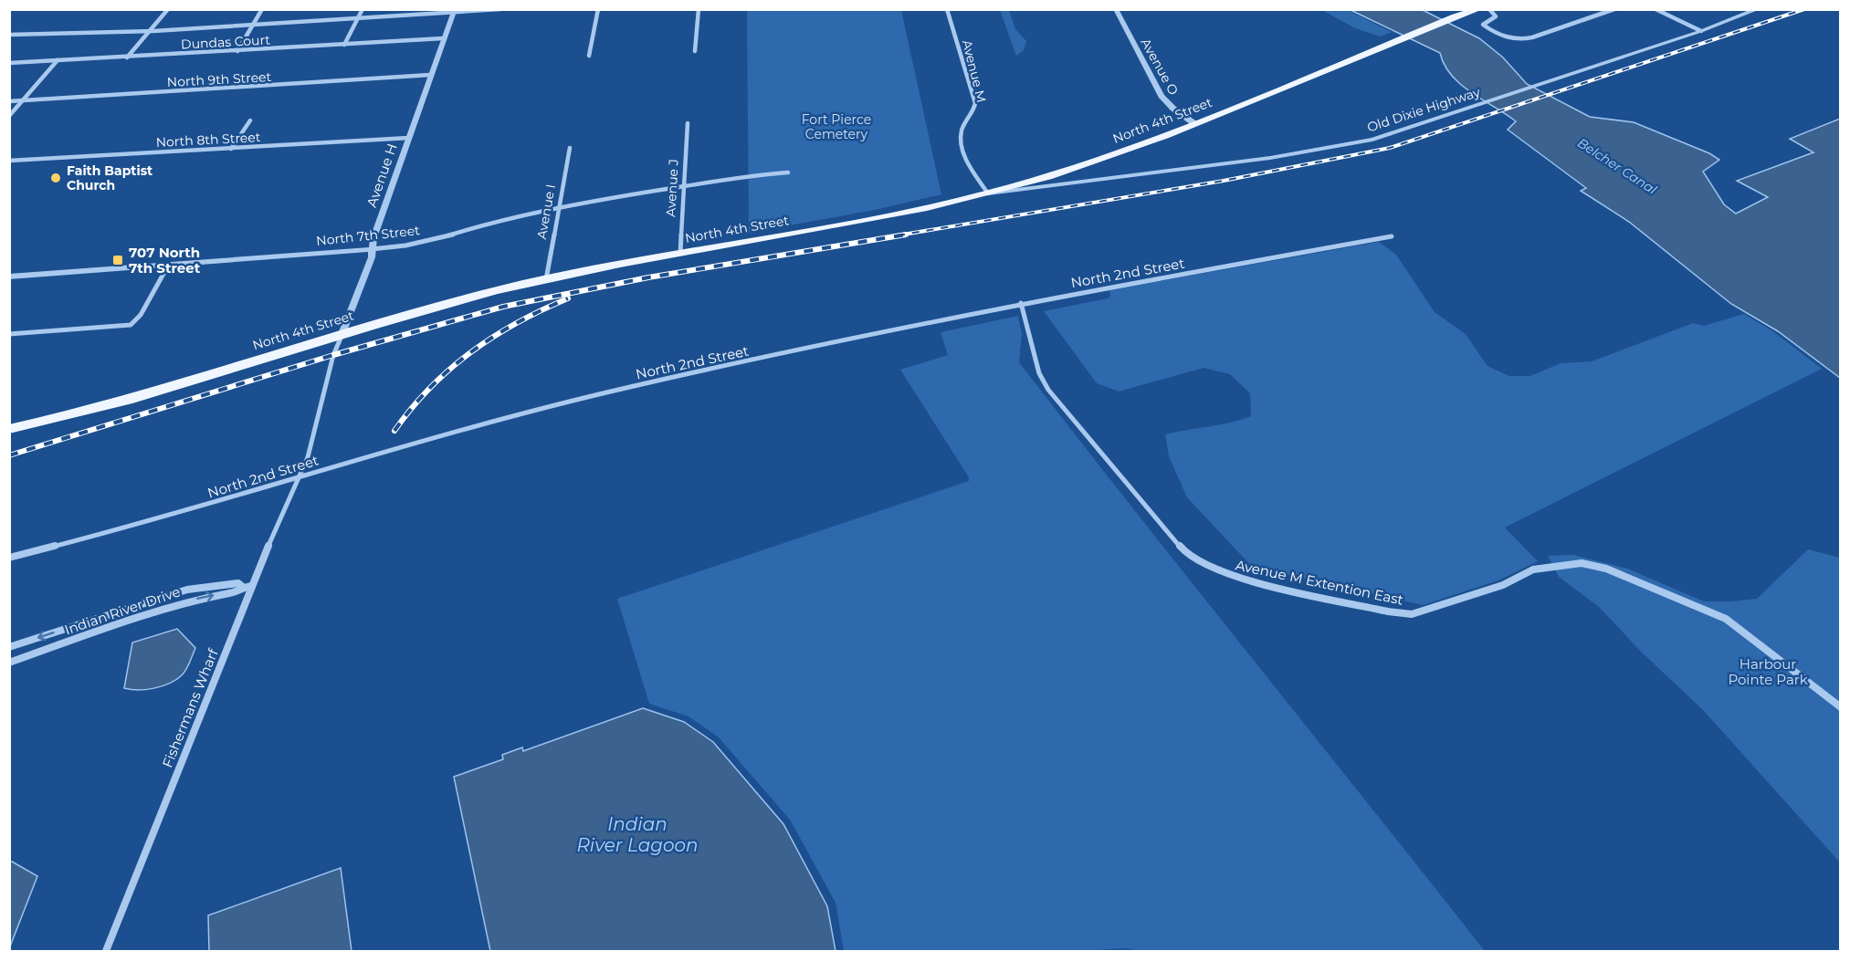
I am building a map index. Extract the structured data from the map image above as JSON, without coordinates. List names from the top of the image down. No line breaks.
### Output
{"streets":{"main road":["North 4th Street"],"street":["Dundas Court","Avenue O","Avenue M","North 9th Street","Old Dixie Highway","North 8th Street","Avenue H","Avenue J","Avenue I","North 7th Street","North 2nd Street","Avenue M Extention East","Indian River Drive","Fishermans Wharf"]},"crossings":[["Dundas Court","Avenue H"],["Avenue O","North 4th Street"],["Avenue M","Old Dixie Highway"],["Avenue M","North 4th Street"],["North 9th Street","Avenue H"],["Old Dixie Highway","North 4th Street"],["North 4th Street","Avenue H"],["North 4th Street","Avenue J"],["North 4th Street","Avenue I"],["North 8th Street","Avenue H"],["Avenue H","North 7th Street"],["Avenue H","North 2nd Street"],["Avenue H","Fishermans Wharf"],["Avenue J","North 7th Street"],["Avenue I","North 7th Street"],["North 2nd Street","Avenue M Extention East"],["North 2nd Street","Fishermans Wharf"],["Indian River Drive","Fishermans Wharf"]],"water":["Belcher Canal","Indian River Lagoon"],"parks":["Fort Pierce Cemetery","Harbour Pointe Park"],"places":{"other":["Faith Baptist Church"],"transit":["707 North 7th Street"]}}
